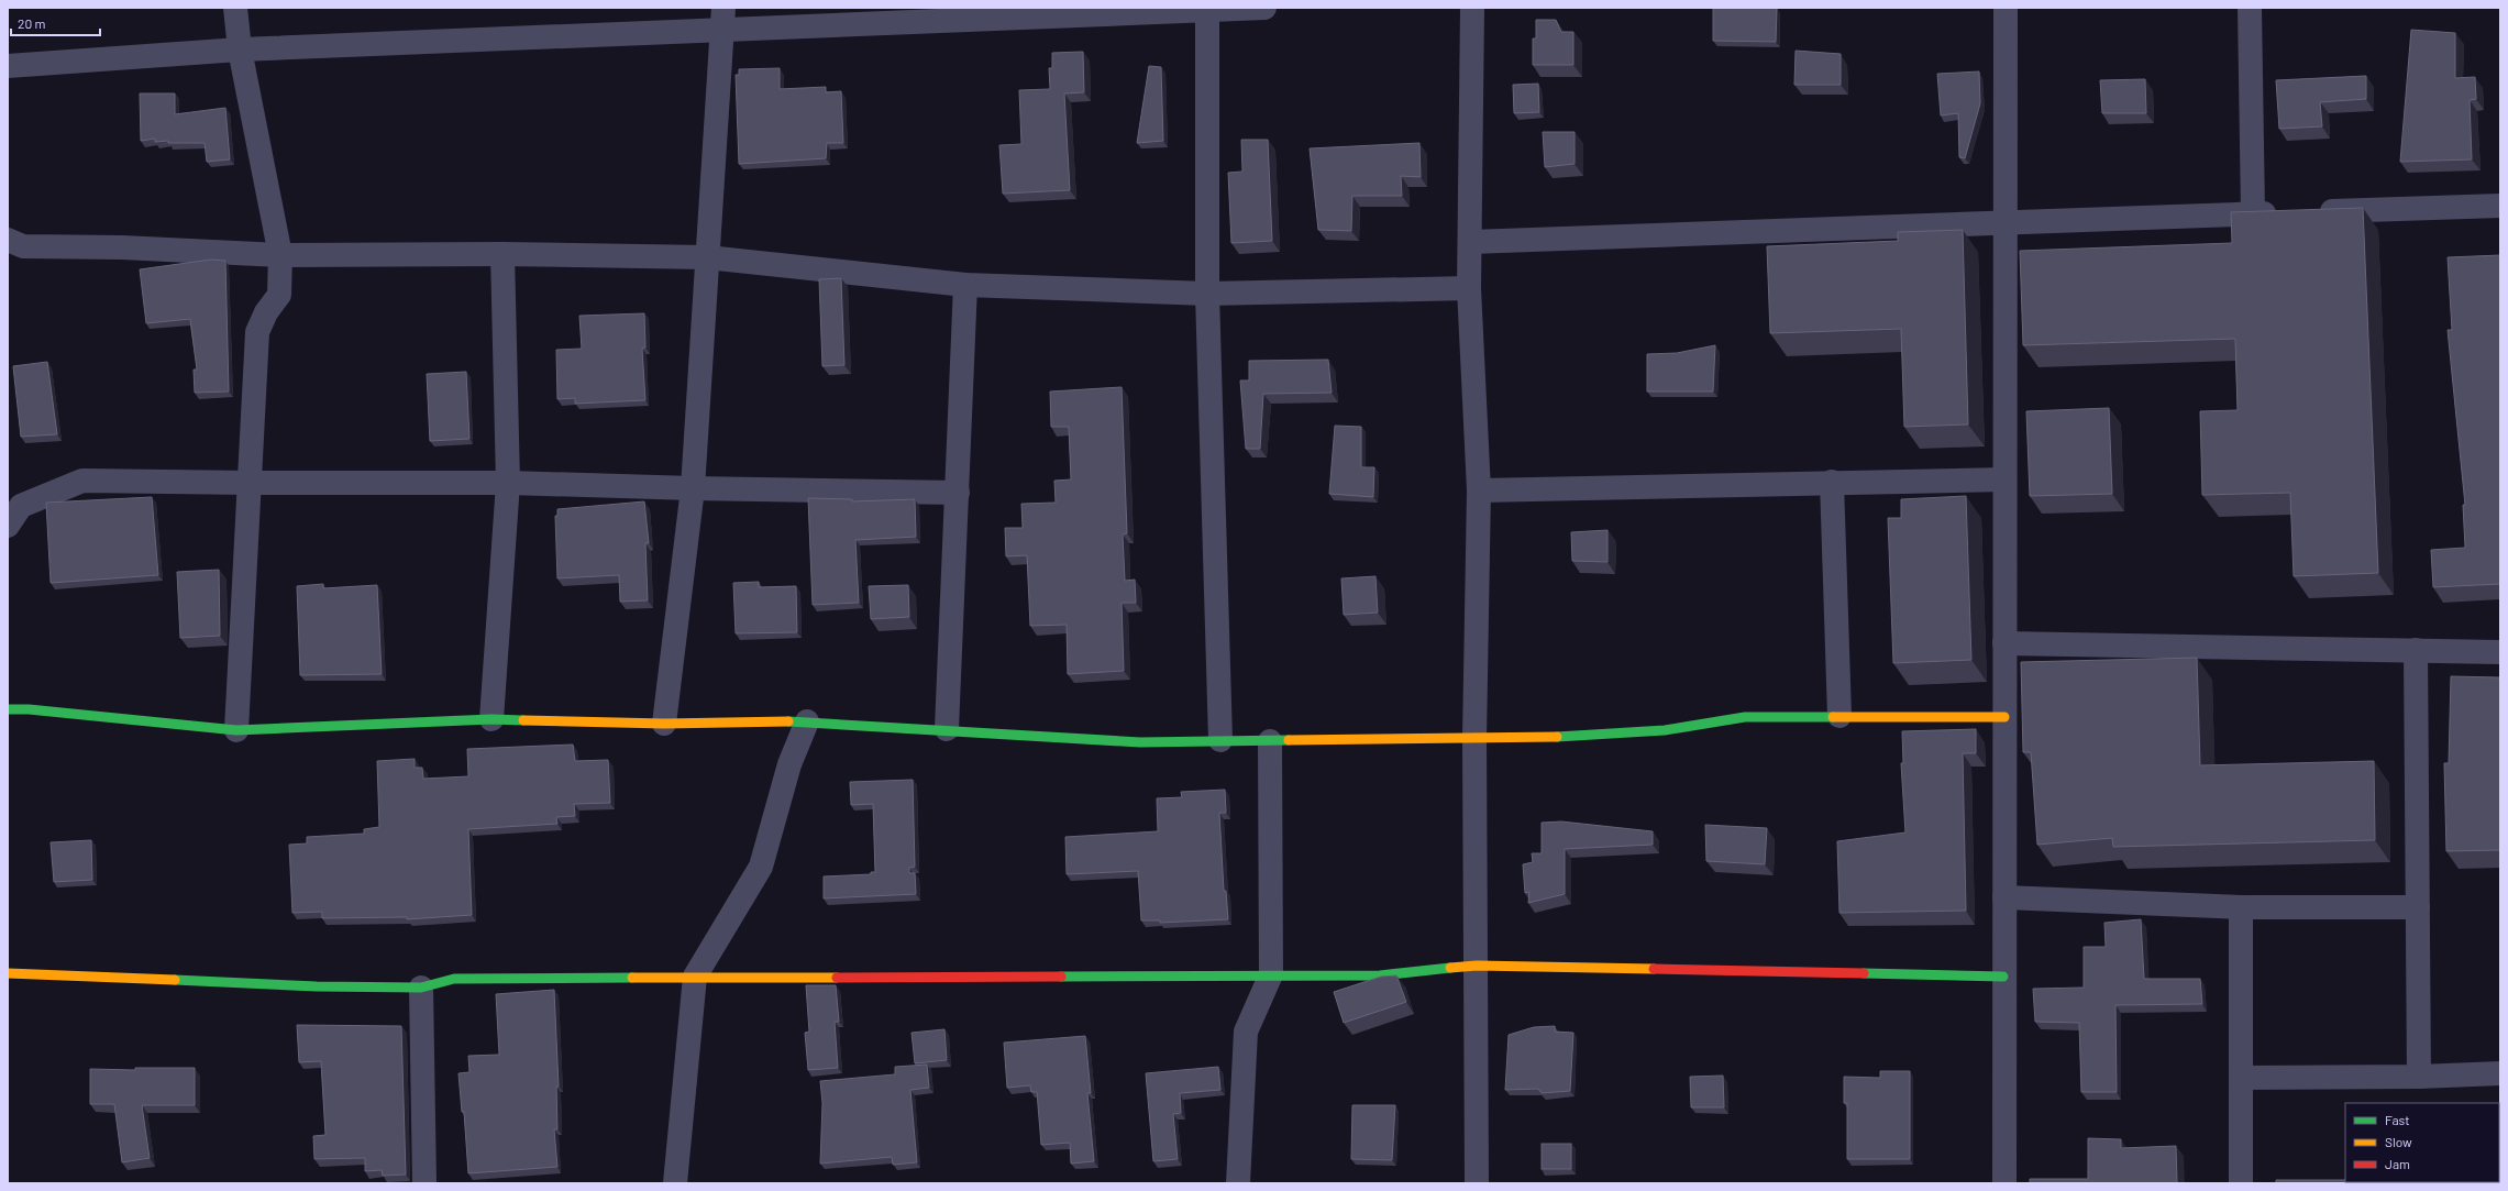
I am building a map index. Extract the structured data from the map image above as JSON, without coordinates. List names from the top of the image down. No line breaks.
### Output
{"legend":["Fast","Slow","Jam"],"scale_bar":"20 m"}
